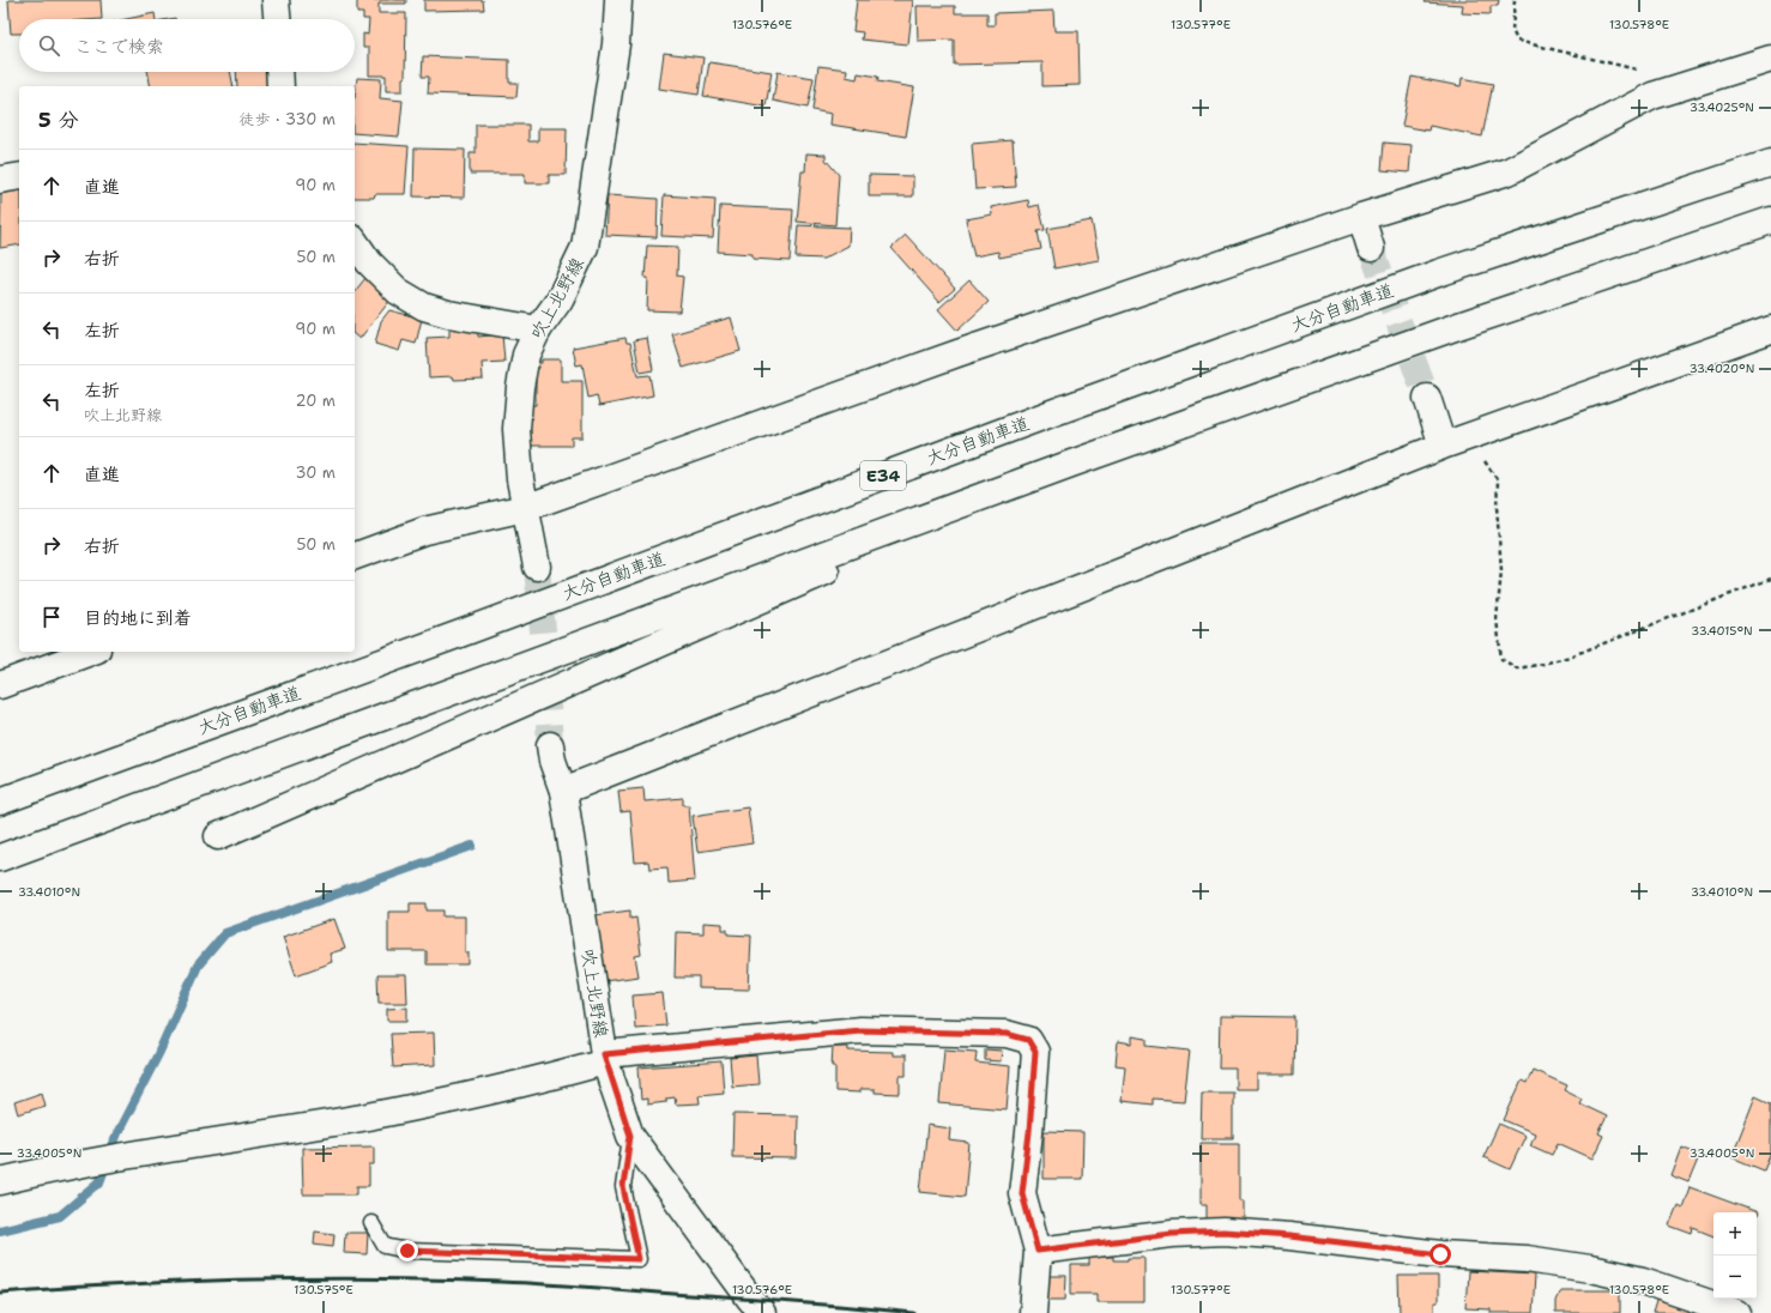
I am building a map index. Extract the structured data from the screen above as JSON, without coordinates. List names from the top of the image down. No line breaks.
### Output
{"streets":{"main road":["吹上北野線","大分自動車道","E34"]},"page":{"search":"ここで検索","heading":["5 分","徒歩 · 330 m"],"list":[["直進","90 m"],["右折","50 m"],["左折","90 m"],["左折","吹上北野線","20 m"],["直進","30 m"],["右折","50 m"],"目的地に到着"],"map_buttons":["+","−"]},"coordinates":["130.576°E","130.577°E","130.578°E","33.4025°N","33.4020°N","33.4015°N","33.4010°N","33.4005°N","130.575°E"]}
